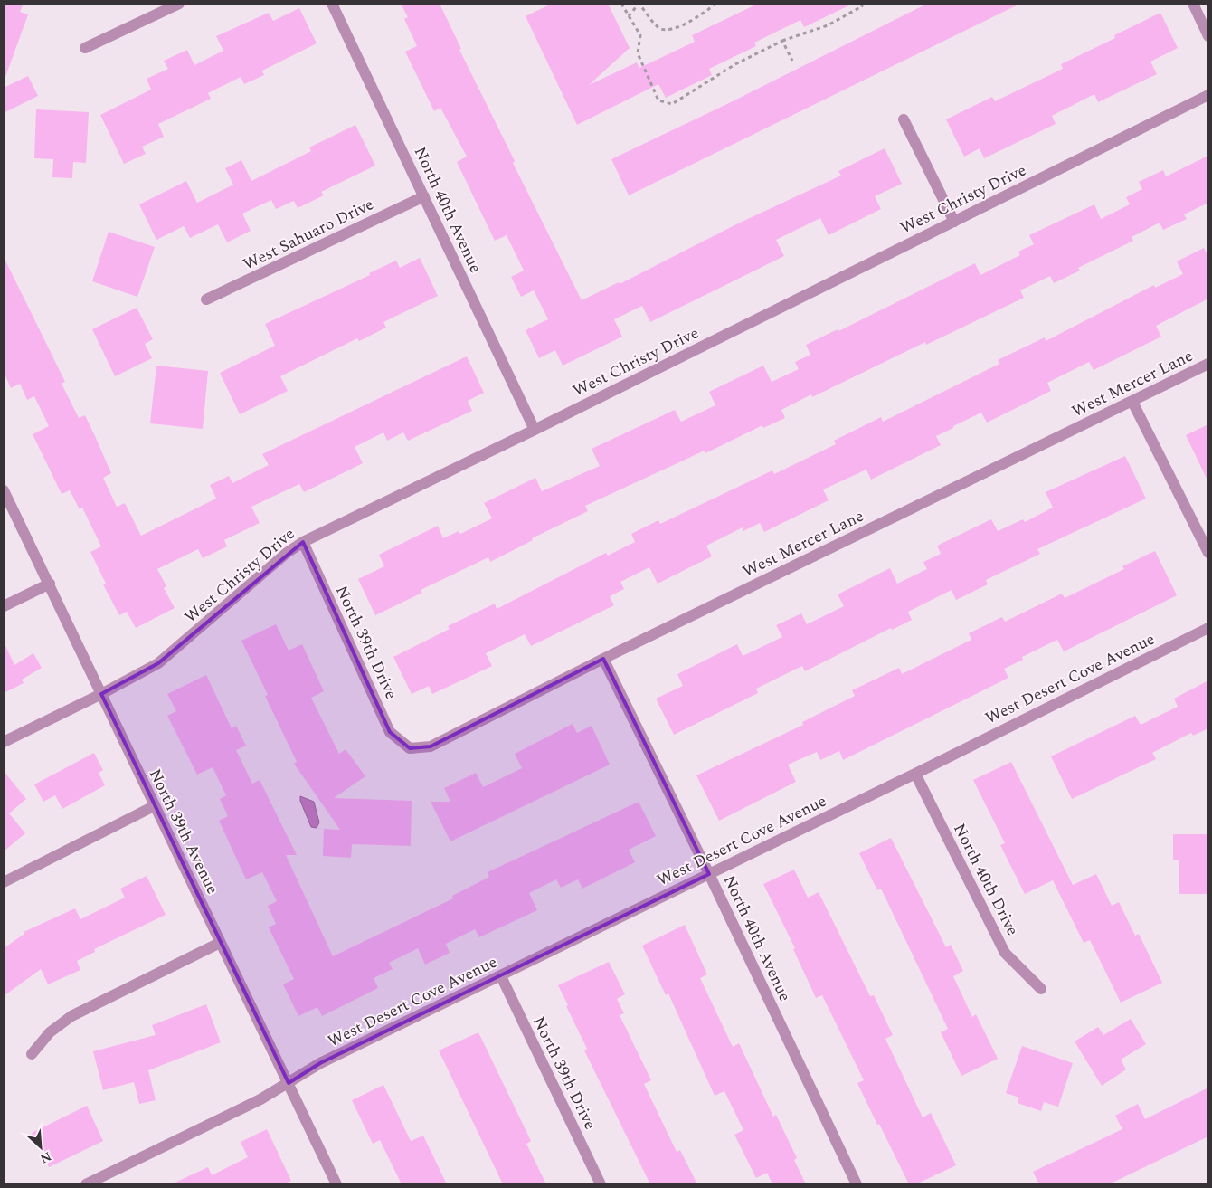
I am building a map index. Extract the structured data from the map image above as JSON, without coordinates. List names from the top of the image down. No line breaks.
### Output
{"streets":{"street":["West Christy Drive","North 40th Avenue","West Sahuaro Drive","West Mercer Lane","North 39th Drive","West Desert Cove Avenue","North 39th Avenue","North 40th Drive"]},"crossings":[["West Christy Drive","North 40th Avenue"],["West Christy Drive","North 39th Drive"],["West Christy Drive","North 39th Avenue"],["North 40th Avenue","West Sahuaro Drive"],["North 40th Avenue","West Mercer Lane"],["North 40th Avenue","West Desert Cove Avenue"],["West Mercer Lane","North 39th Drive"],["North 39th Drive","West Desert Cove Avenue"],["West Desert Cove Avenue","North 39th Avenue"],["West Desert Cove Avenue","North 40th Drive"]],"north":"bottom right"}
